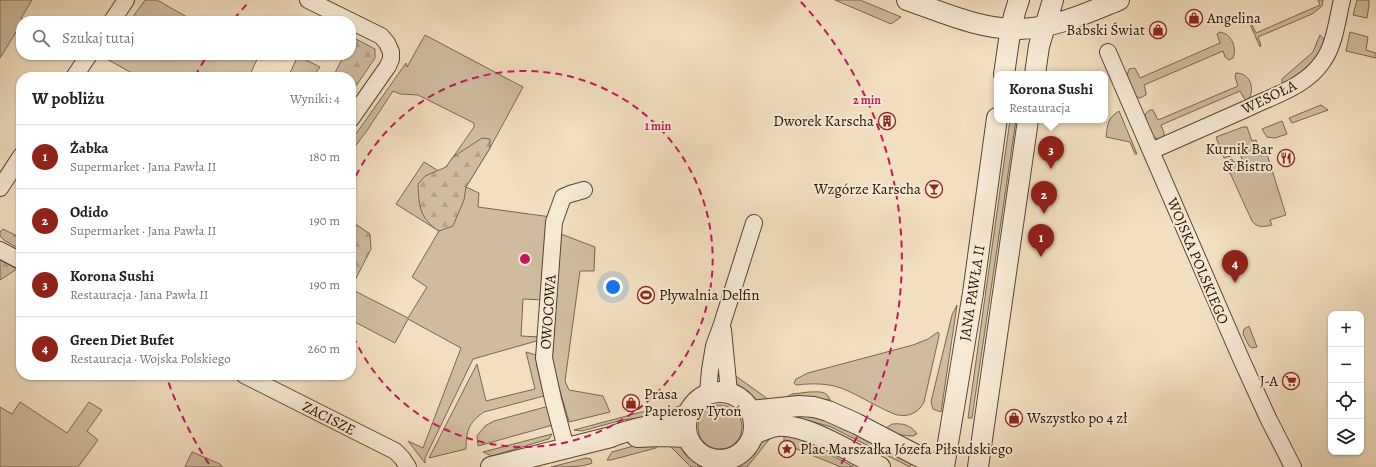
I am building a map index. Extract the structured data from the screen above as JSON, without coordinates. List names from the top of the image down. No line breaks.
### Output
{"streets":{"street":["WESOŁA","WOJSKA POLSKIEGO","JANA PAWŁA II","OWOCOWA","ZACISZE"]},"crossings":[["WESOŁA","WOJSKA POLSKIEGO"]],"places":{"shop":["Angelina","Babski Świat","Prasa Papierosy Tytoń","Wszystko po 4 zł"],"building":["Dworek Karscha"],"restaurant":["Kurnik Bar & Bistro"],"bar":["Wzgórze Karscha"],"sports":["Pływalnia Delfin"],"supermarket":["J-A"],"place":["Plac Marszałka Józefa Piłsudskiego"]},"page":{"search":"Szukaj tutaj","popup":["Korona Sushi","Restauracja"],"heading":["W pobliżu","Wyniki: 4"],"list":[{"mark":"1","name":"Żabka","note":"Supermarket · Jana Pawła II","value":"180 m"},{"mark":"2","name":"Odido","note":"Supermarket · Jana Pawła II","value":"190 m"},{"mark":"3","name":"Korona Sushi","note":"Restauracja · Jana Pawła II","value":"190 m"},{"mark":"4","name":"Green Diet Bufet","note":"Restauracja · Wojska Polskiego","value":"260 m"}],"pins":["3","2","1","4"],"map_buttons":["+","−"]},"rings":["2 min","1 min"]}
